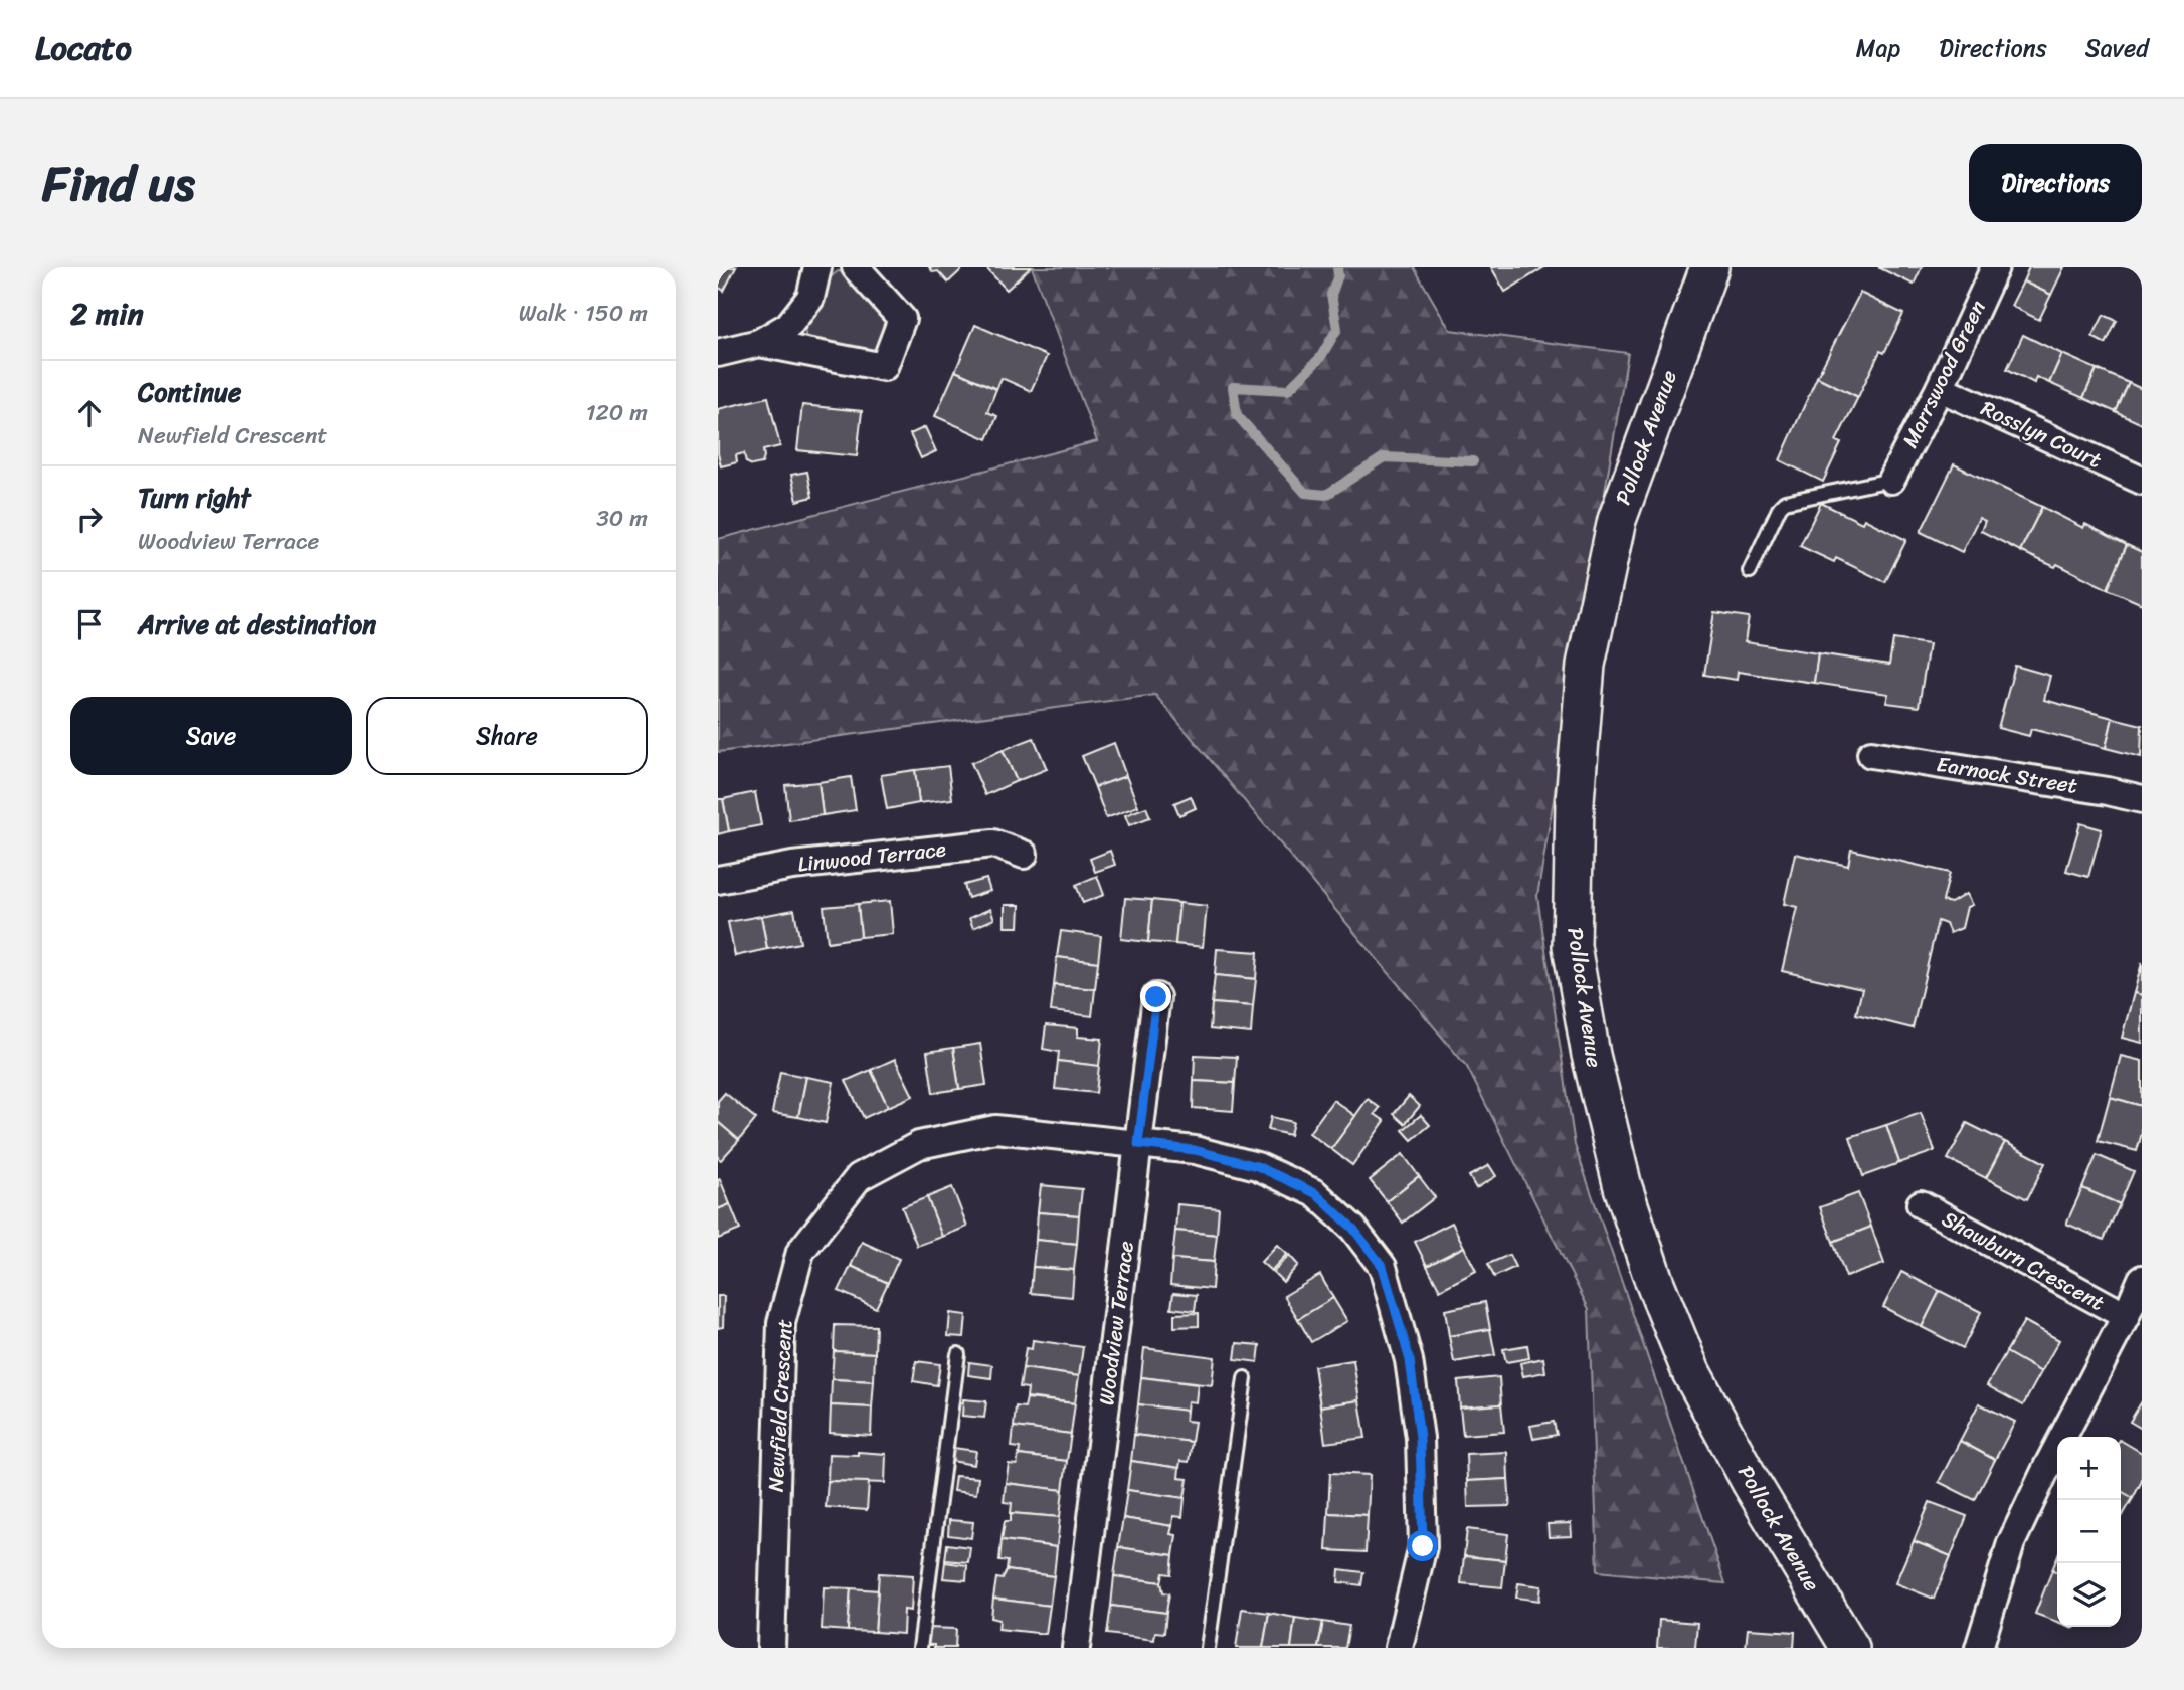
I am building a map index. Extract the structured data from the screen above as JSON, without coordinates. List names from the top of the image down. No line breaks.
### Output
{"streets":{"street":["Marrswood Green","Rosslyn Court","Pollock Avenue","Earnock Street","Linwood Terrace","Shawburn Crescent","Woodview Terrace","Newfield Crescent"]},"crossings":[["Marrswood Green","Rosslyn Court"],["Woodview Terrace","Newfield Crescent"]],"page":{"header":"Locato","nav":["Map","Directions","Saved"],"title":"Find us","buttons":["Directions",["Save","Share"]],"heading":["2 min","Walk · 150 m"],"list":[["Continue","Newfield Crescent","120 m"],["Turn right","Woodview Terrace","30 m"],"Arrive at destination"],"map_buttons":["+","−"]}}
